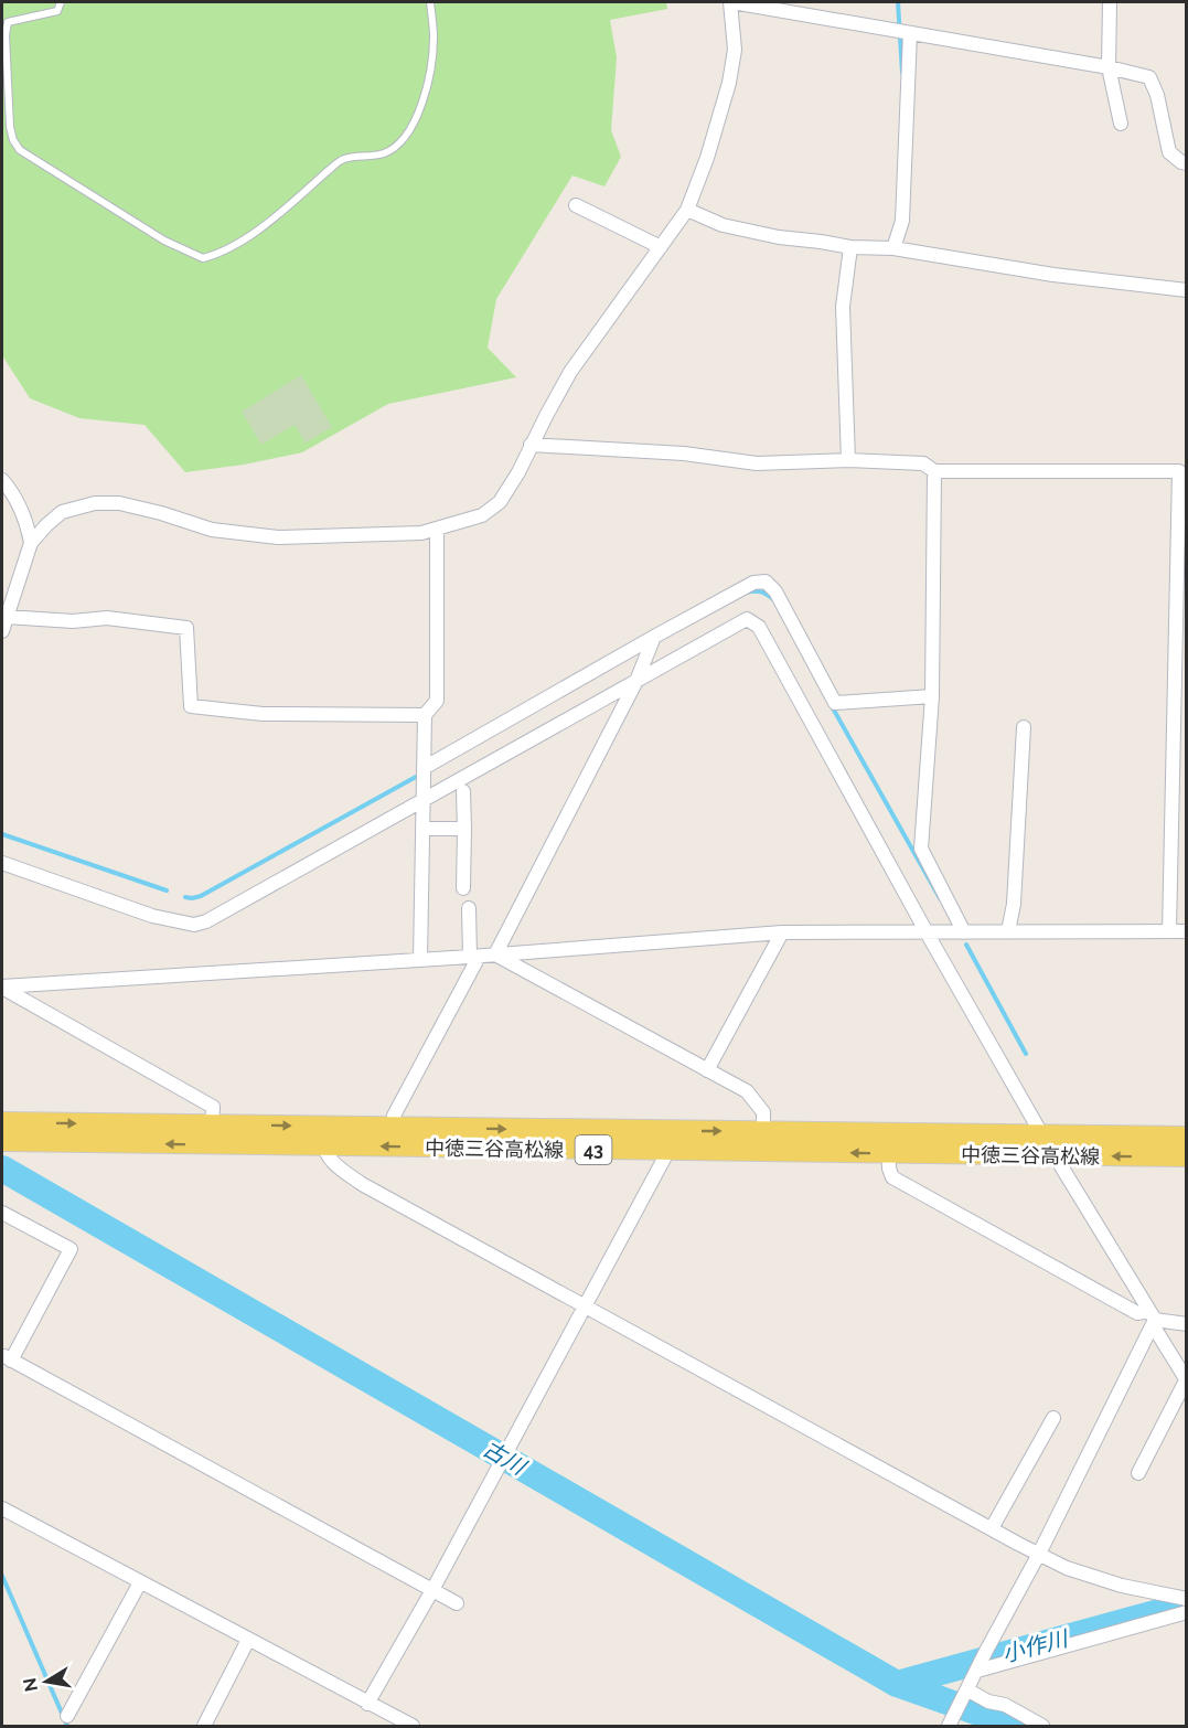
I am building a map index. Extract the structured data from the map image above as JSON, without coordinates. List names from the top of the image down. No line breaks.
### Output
{"streets":{"main road":["中徳三谷高松線","43"]},"water":["古川","小作川"],"north":"left"}
